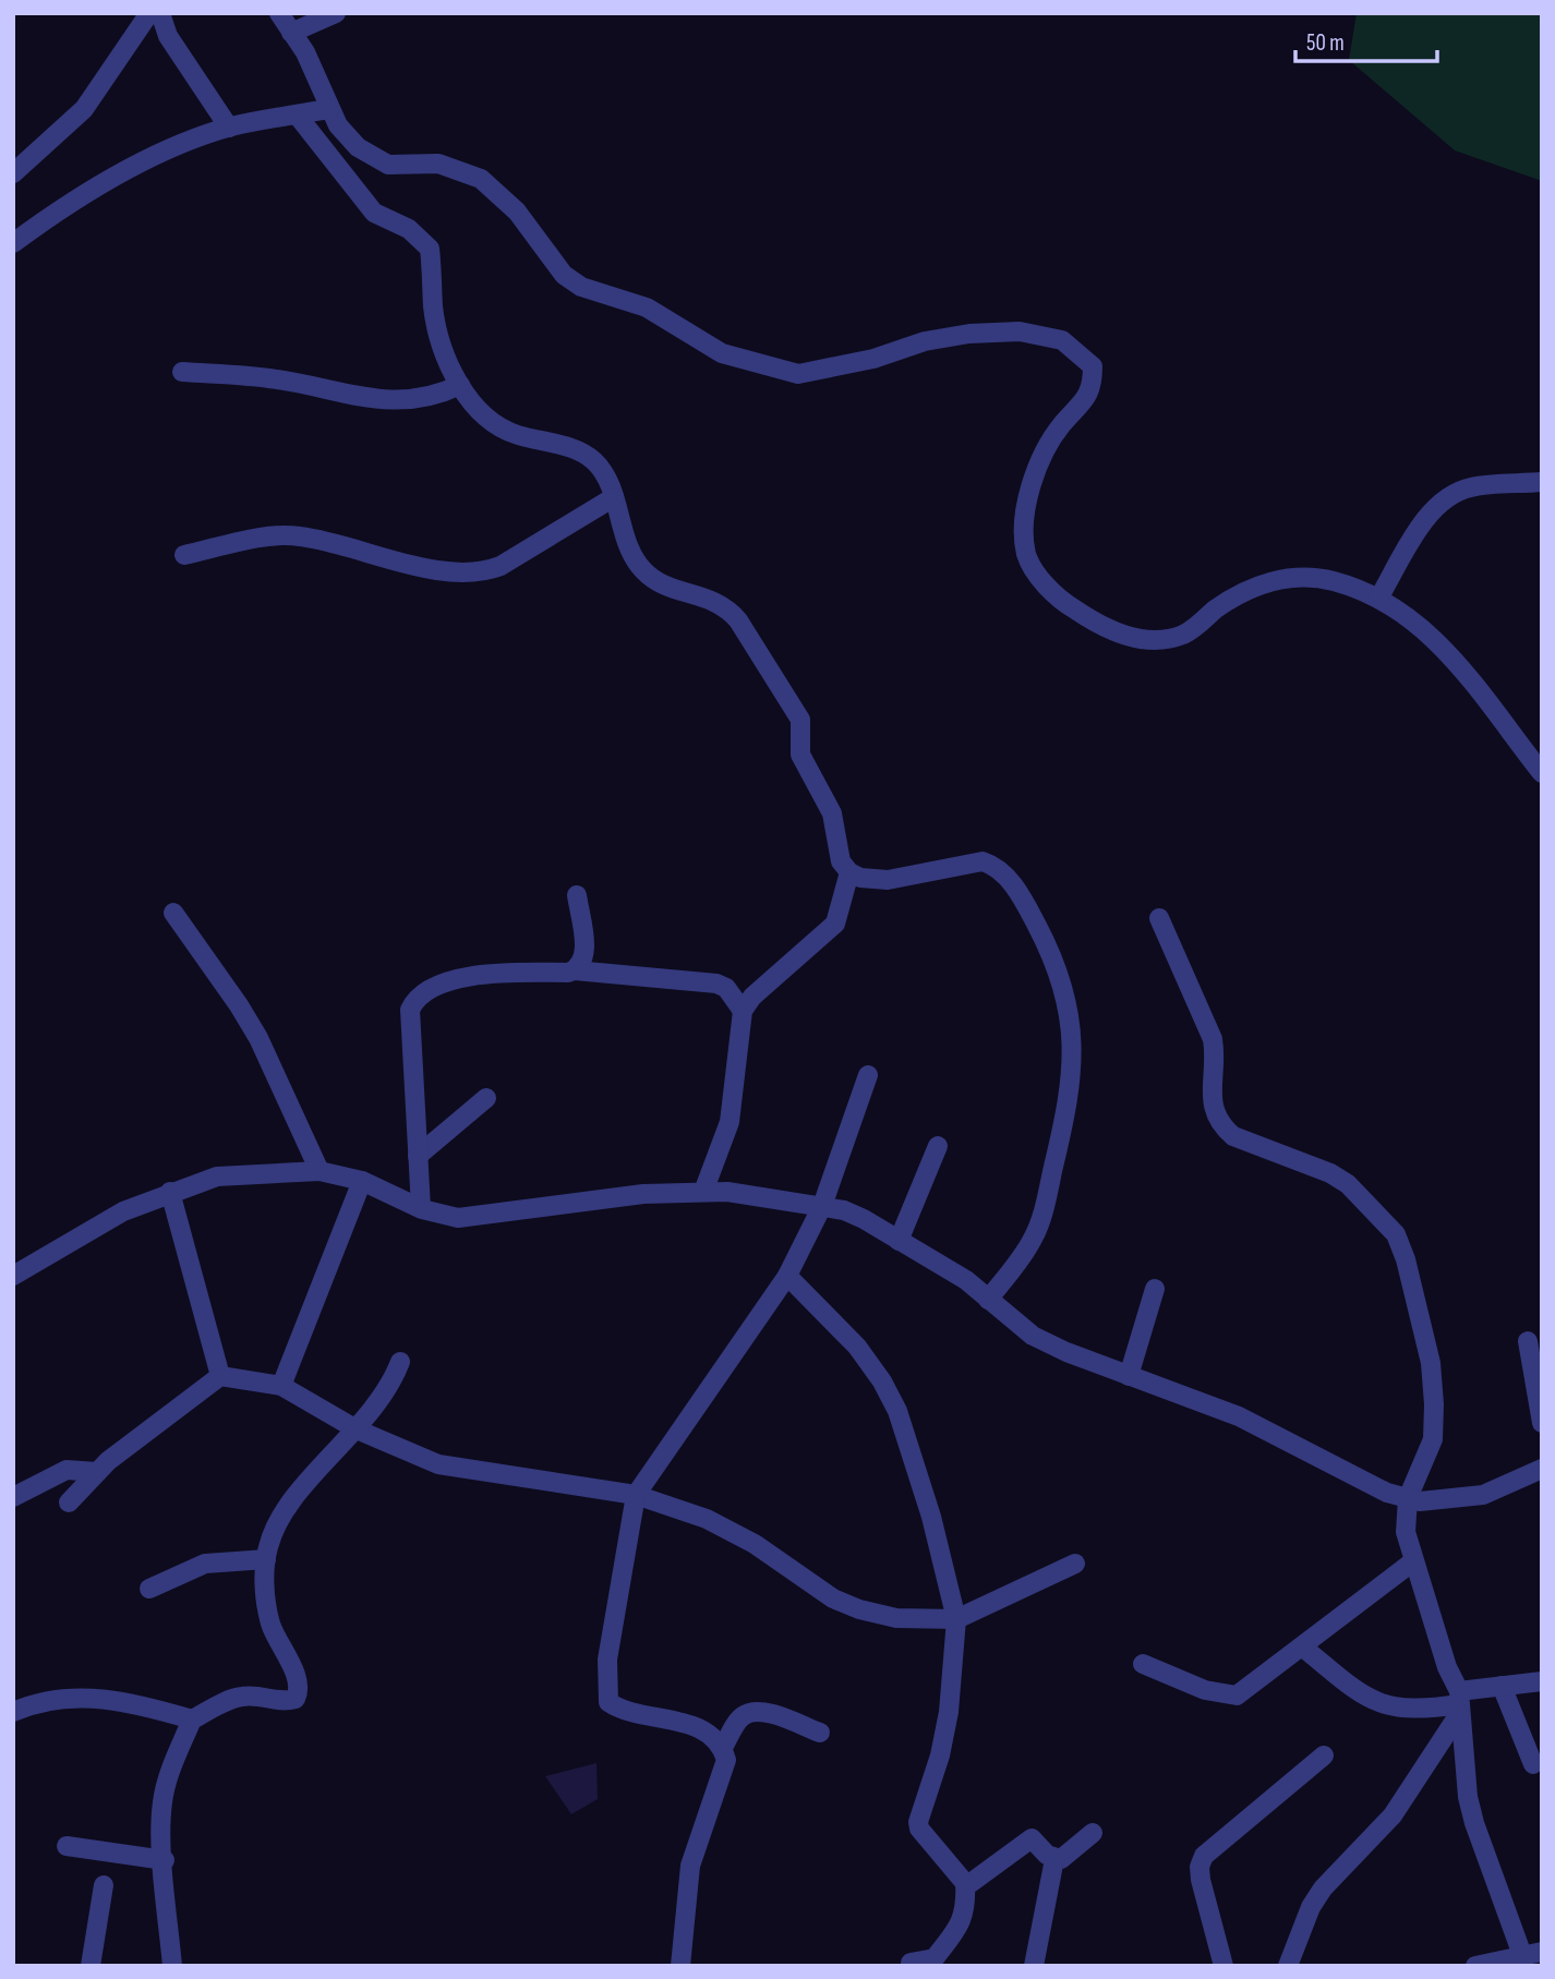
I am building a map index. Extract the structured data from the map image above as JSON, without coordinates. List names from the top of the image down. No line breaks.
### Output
{"scale_bar":"50 m"}
